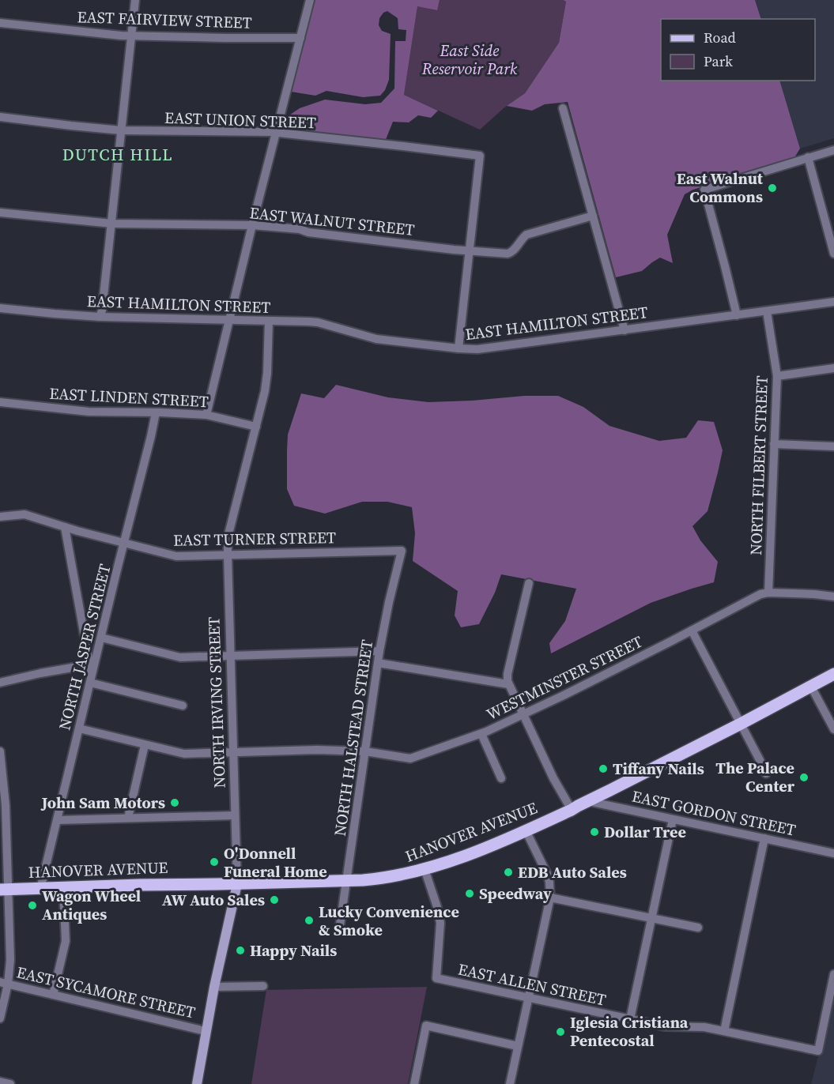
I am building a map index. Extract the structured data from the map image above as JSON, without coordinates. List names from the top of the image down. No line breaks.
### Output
{"streets":{"main road":["NORTH IRVING STREET","HANOVER AVENUE"],"street":["EAST FAIRVIEW STREET","EAST UNION STREET","EAST WALNUT STREET","EAST HAMILTON STREET","EAST LINDEN STREET","NORTH FILBERT STREET","EAST TURNER STREET","NORTH JASPER STREET","WESTMINSTER STREET","NORTH HALSTEAD STREET","EAST GORDON STREET","EAST ALLEN STREET","EAST SYCAMORE STREET"]},"crossings":[["EAST UNION STREET","EAST WALNUT STREET"],["EAST HAMILTON STREET","NORTH FILBERT STREET"],["EAST HAMILTON STREET","NORTH IRVING STREET"],["EAST LINDEN STREET","NORTH JASPER STREET"],["EAST LINDEN STREET","NORTH IRVING STREET"],["NORTH FILBERT STREET","WESTMINSTER STREET"],["EAST TURNER STREET","NORTH JASPER STREET"],["EAST TURNER STREET","NORTH IRVING STREET"],["EAST TURNER STREET","NORTH HALSTEAD STREET"],["NORTH JASPER STREET","HANOVER AVENUE"],["WESTMINSTER STREET","NORTH HALSTEAD STREET"],["NORTH IRVING STREET","HANOVER AVENUE"],["NORTH IRVING STREET","EAST SYCAMORE STREET"],["NORTH HALSTEAD STREET","HANOVER AVENUE"],["EAST GORDON STREET","HANOVER AVENUE"],["HANOVER AVENUE","EAST ALLEN STREET"]],"districts":["DUTCH HILL"],"parks":["East Side Reservoir Park"],"places":["East Walnut Commons","Tiffany Nails","The Palace Center","John Sam Motors","Dollar Tree","O'Donnell Funeral Home","EDB Auto Sales","Speedway","AW Auto Sales","Wagon Wheel Antiques","Lucky Convenience & Smoke","Happy Nails","Iglesia Cristiana Pentecostal"],"legend":["Road","Park"]}
